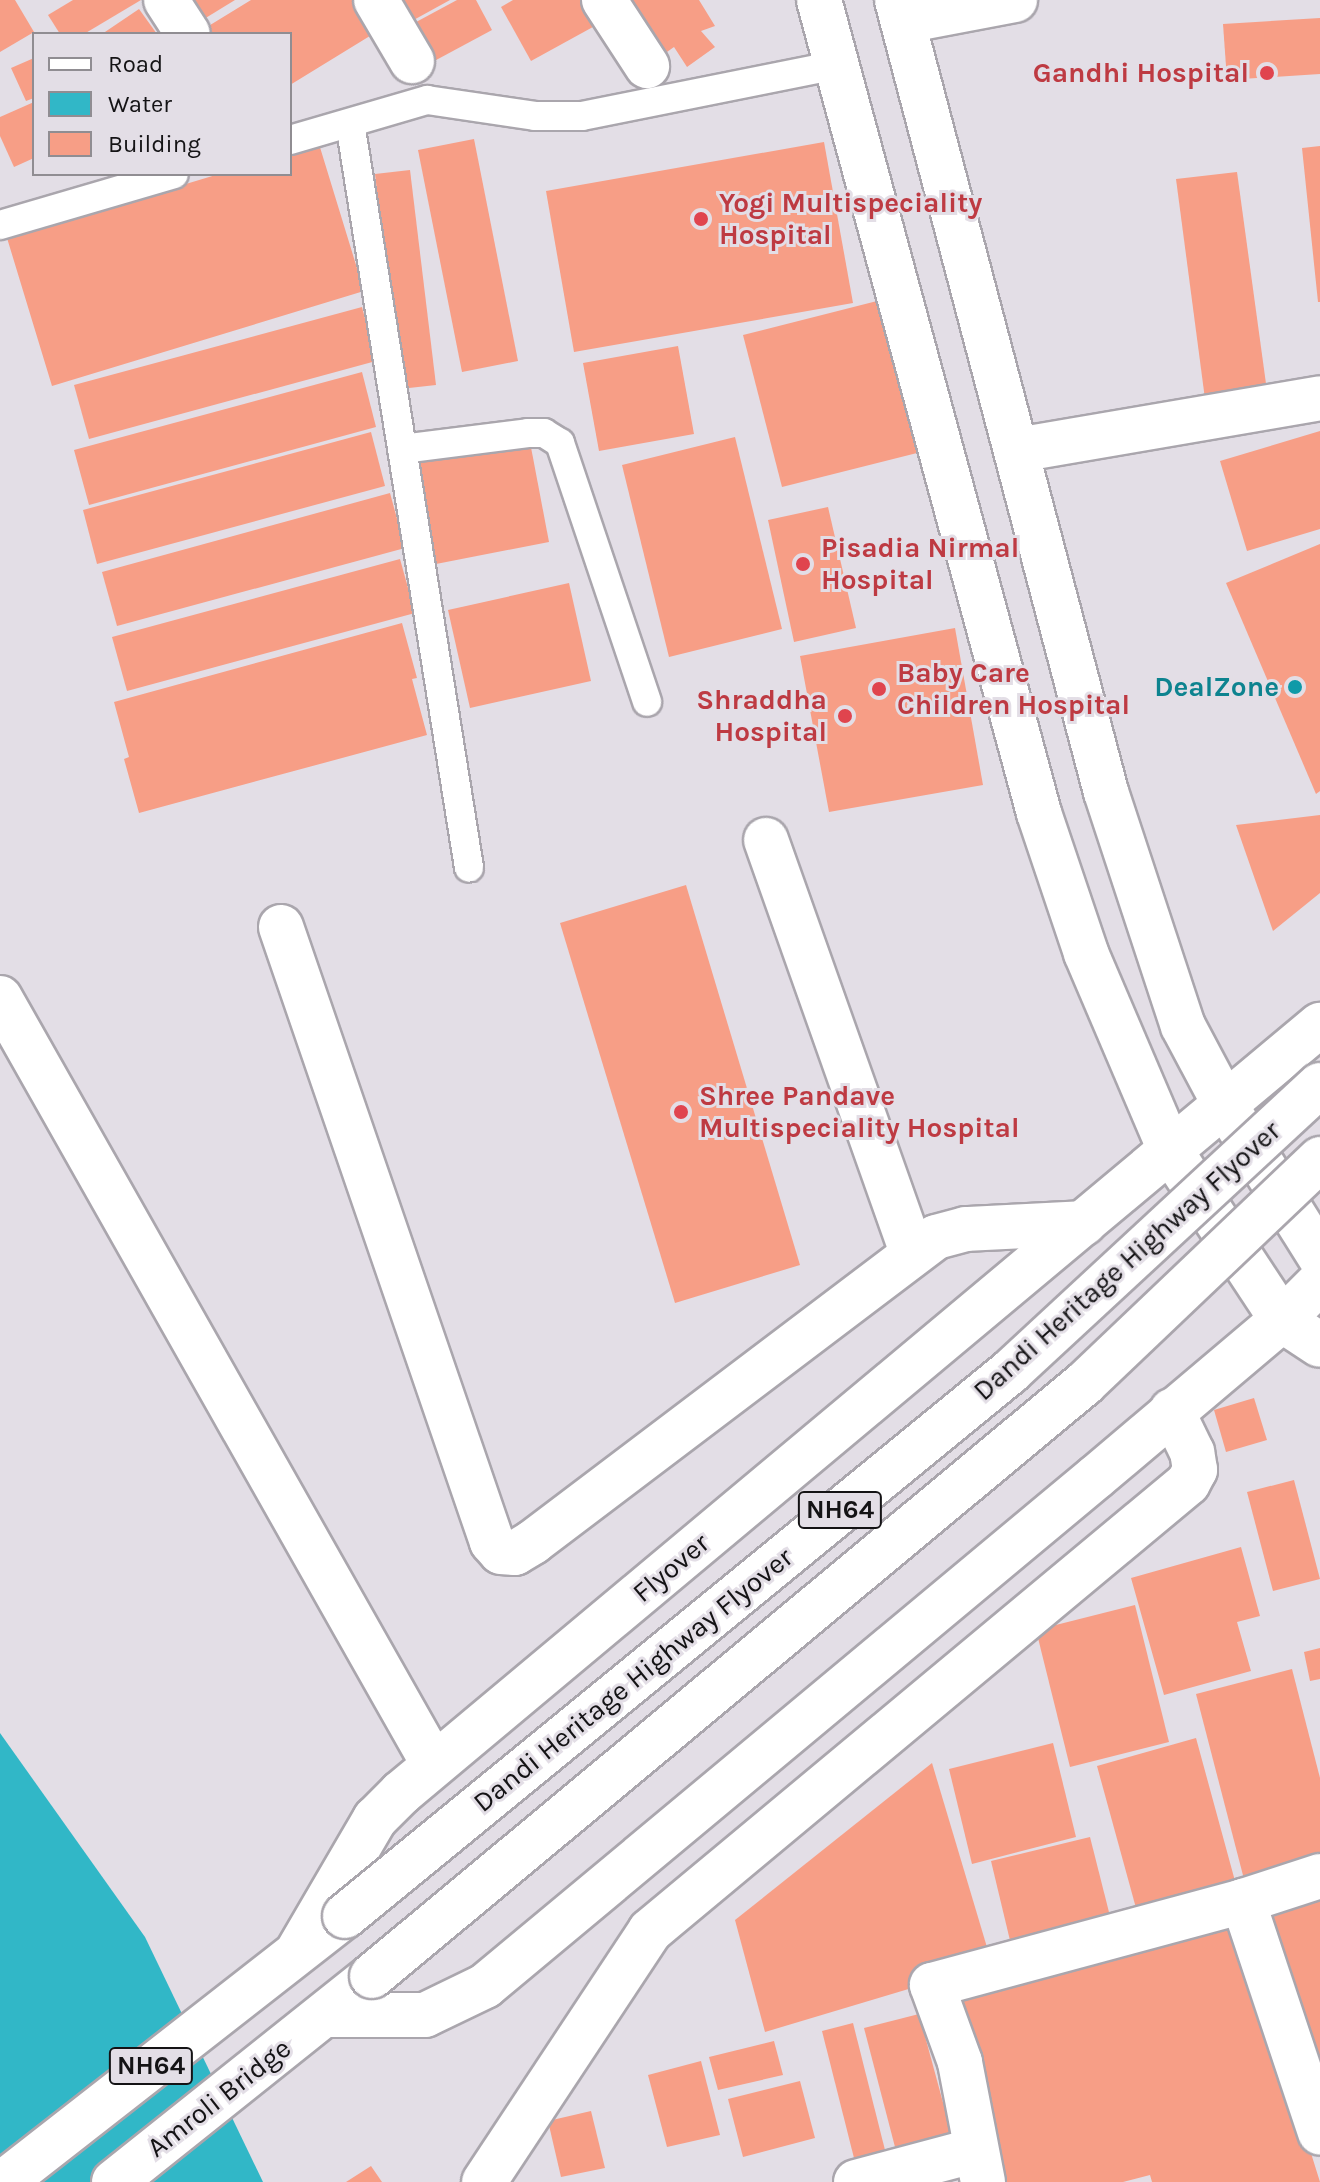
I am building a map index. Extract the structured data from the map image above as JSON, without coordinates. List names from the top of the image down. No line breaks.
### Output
{"streets":{"main road":["Dandi Heritage Highway Flyover","NH64","Flyover","Amroli Bridge"]},"crossings":[["Dandi Heritage Highway Flyover","NH64"],["Dandi Heritage Highway Flyover","Flyover"],["Dandi Heritage Highway Flyover","Amroli Bridge"],["NH64","Flyover"]],"places":["Gandhi Hospital","Yogi Multispeciality Hospital","Pisadia Nirmal Hospital","DealZone","Baby Care Children Hospital","Shraddha Hospital","Shree Pandave Multispeciality Hospital"],"legend":["Road","Water","Building"]}
